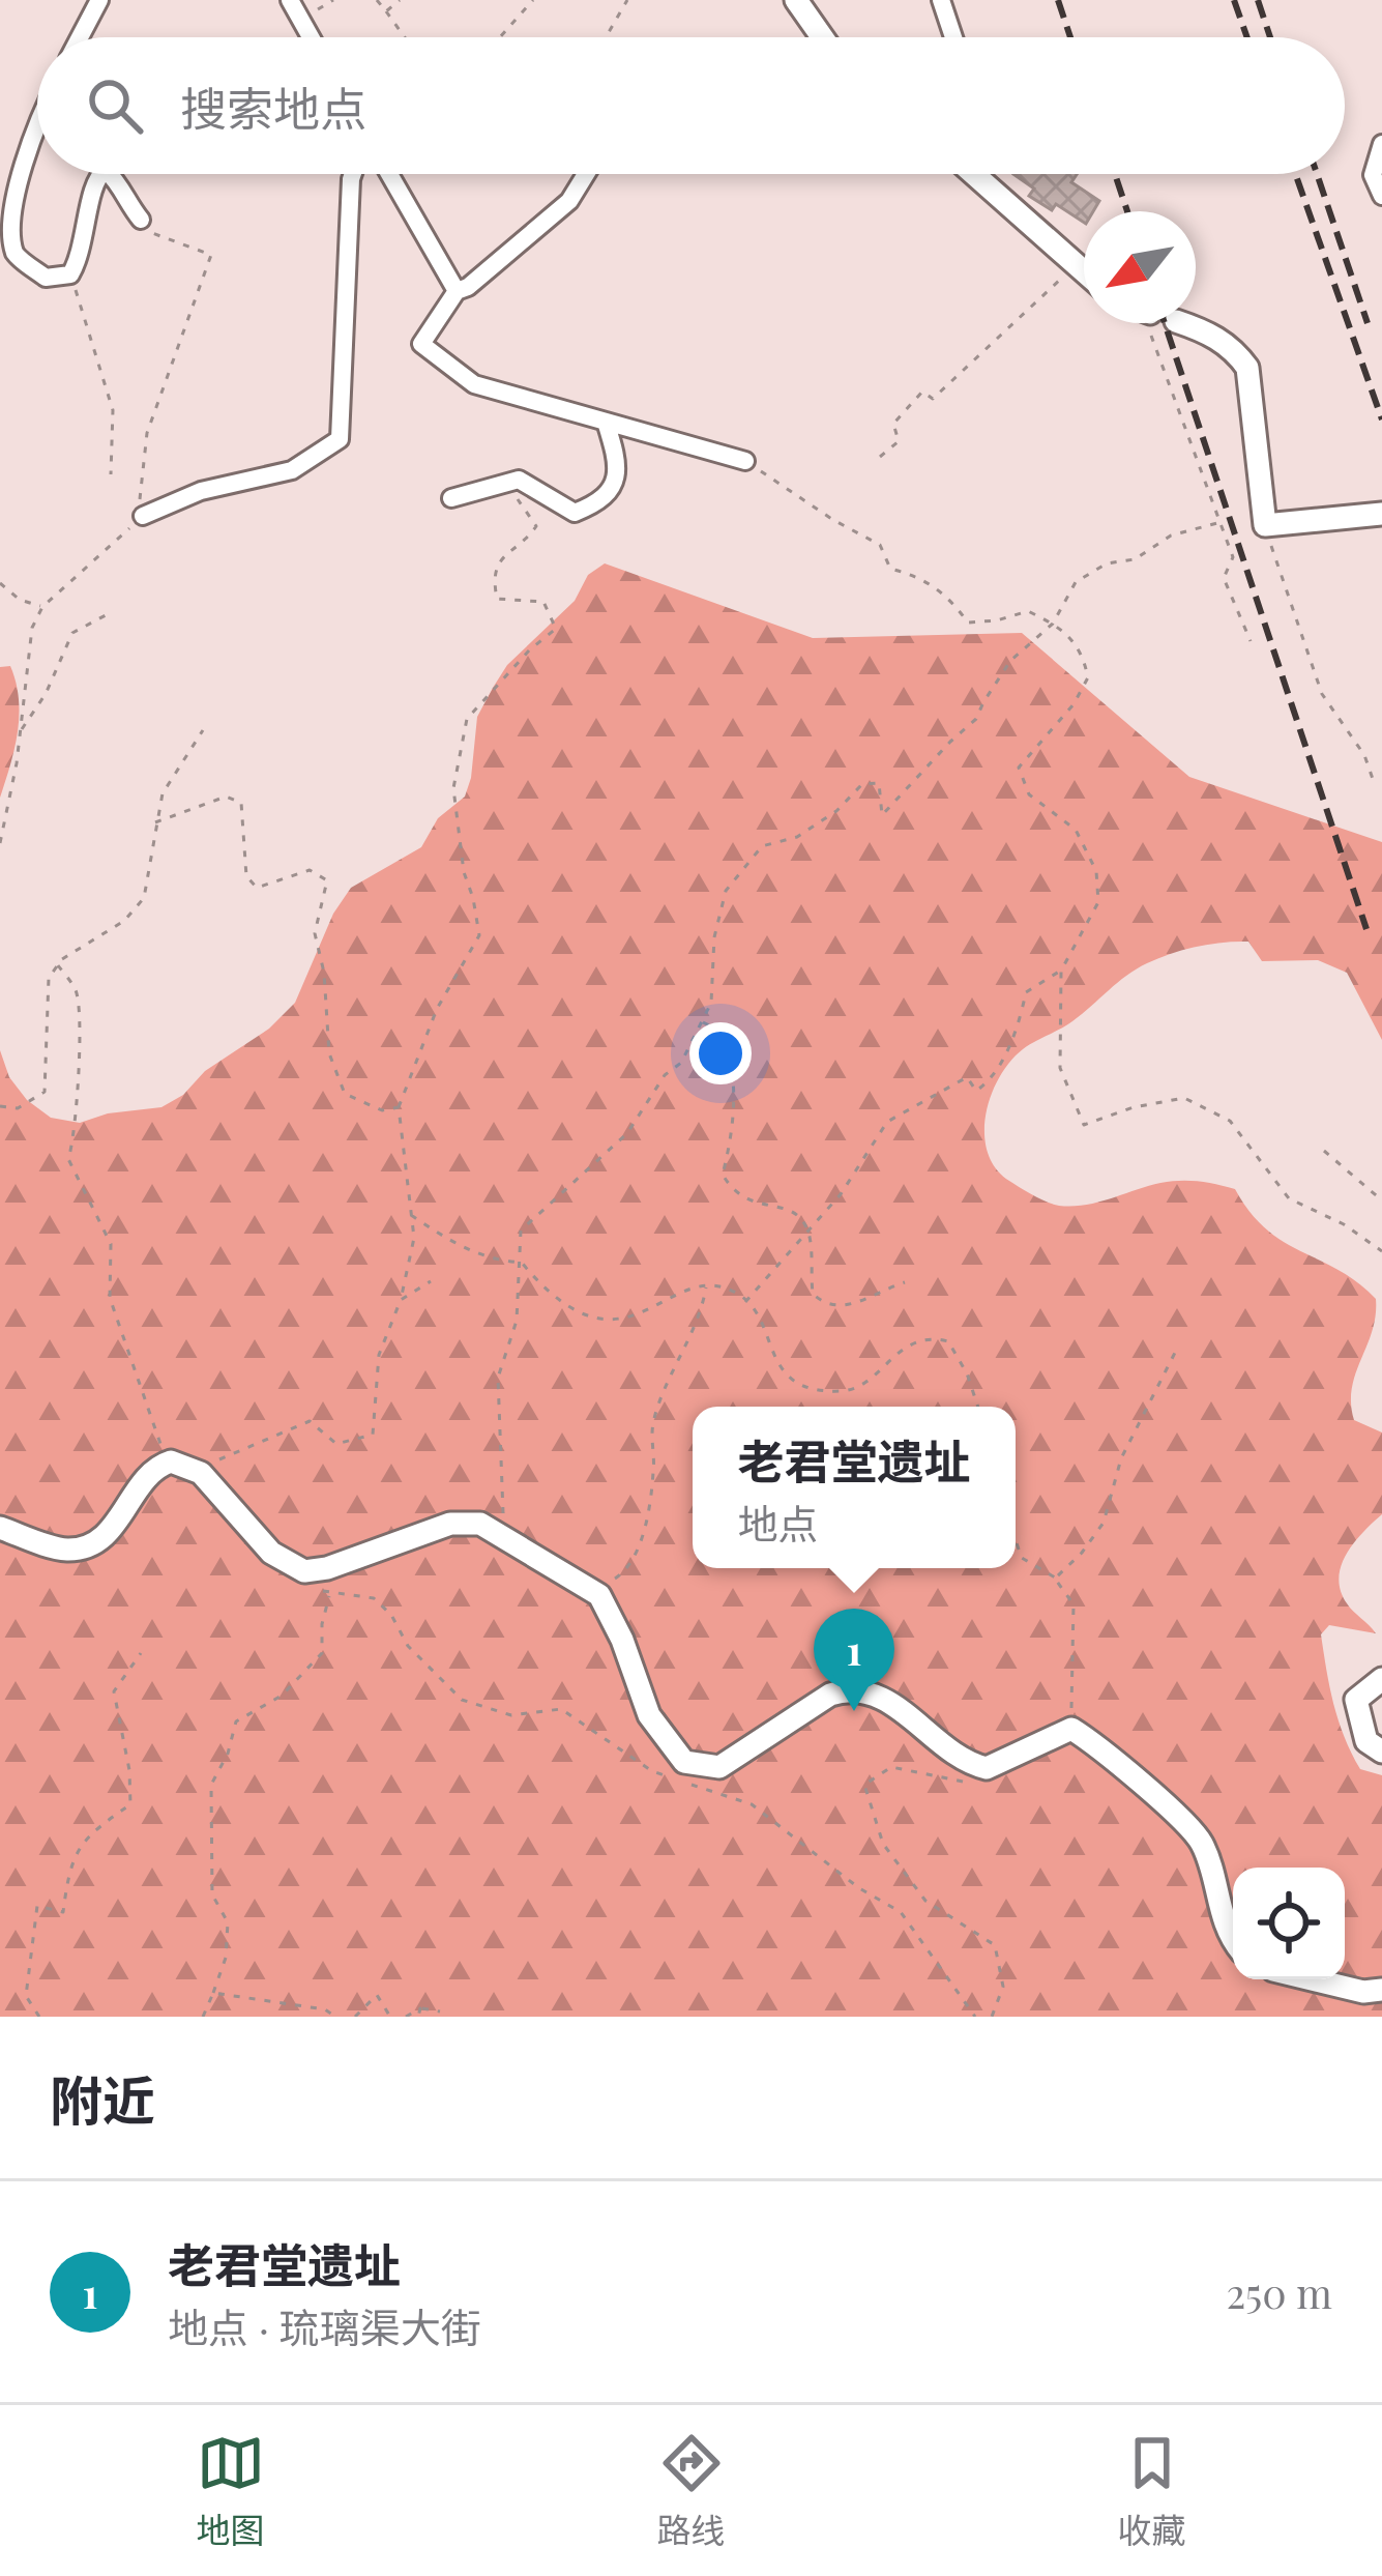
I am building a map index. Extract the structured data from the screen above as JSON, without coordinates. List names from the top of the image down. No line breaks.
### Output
{"north":"bottom left","page":{"search":"搜索地点","popup":["老君堂遗址","地点"],"pins":"1","heading":"附近","list":[{"mark":"1","name":"老君堂遗址","note":"地点 · 琉璃渠大街","value":"250 m"}],"nav":["地图","路线","收藏"]}}
